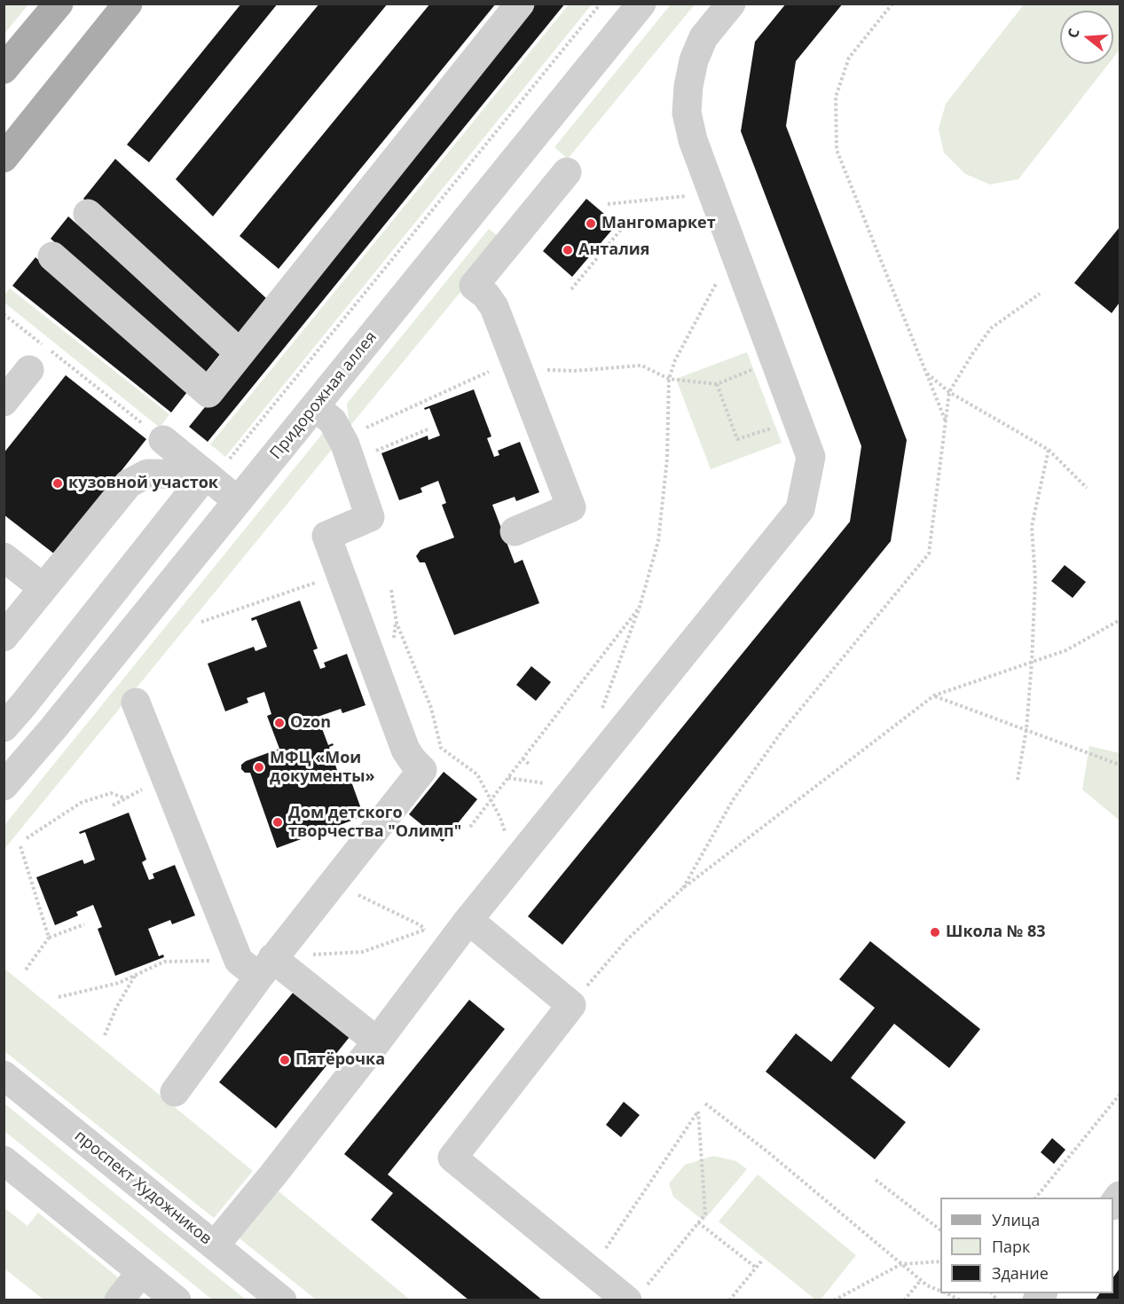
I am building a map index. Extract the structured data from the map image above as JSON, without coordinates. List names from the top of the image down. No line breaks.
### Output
{"streets":{"street":["Придорожная аллея","проспект Художников"]},"places":["Мангомаркет","Анталия","кузовной участок","Ozon","МФЦ «Мои документы»","Дом детского творчества \"Олимп\"","Школа № 83","Пятёрочка"],"legend":["Улица","Парк","Здание"],"north":"left"}
